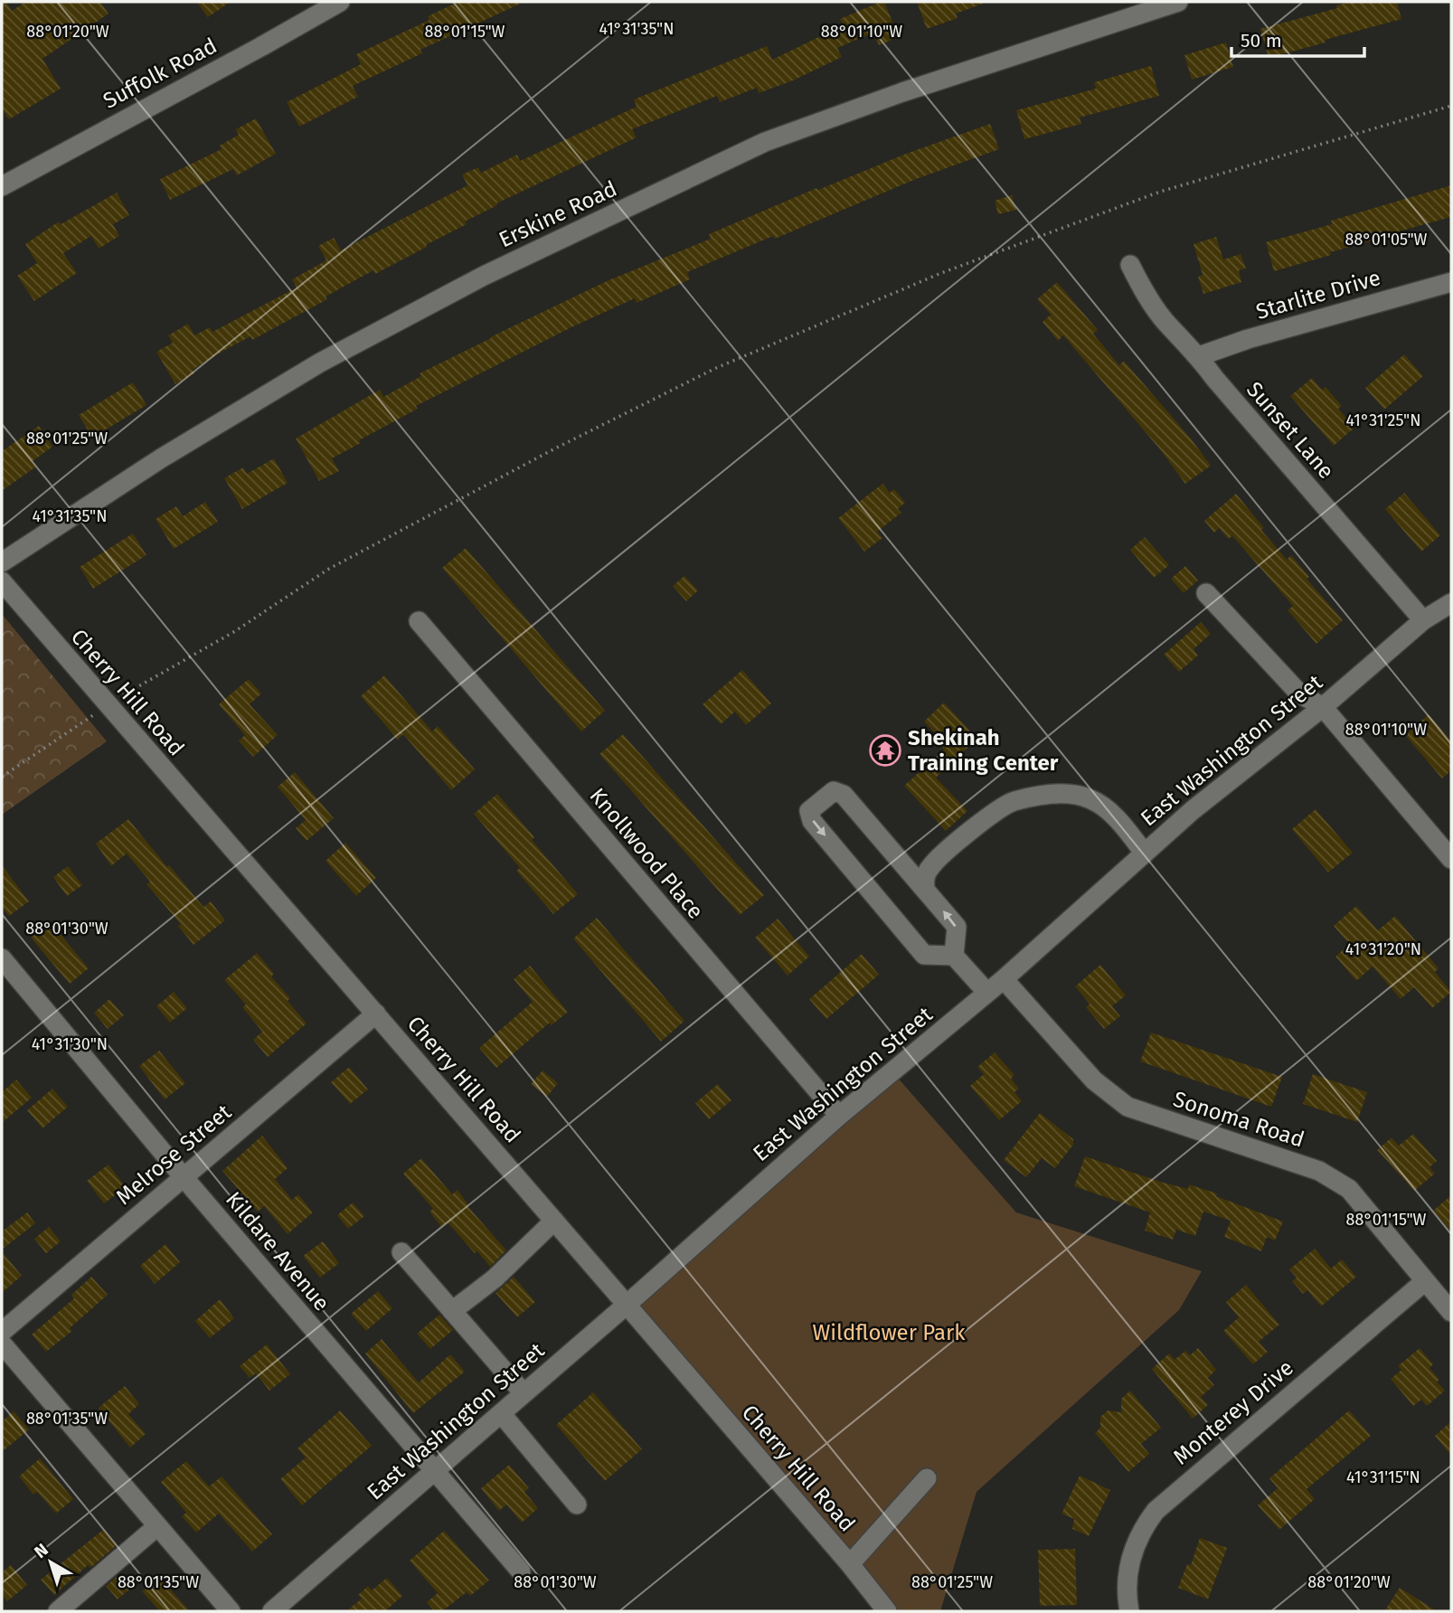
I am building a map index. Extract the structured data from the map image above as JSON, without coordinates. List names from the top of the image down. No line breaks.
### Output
{"streets":{"street":["Suffolk Road","Erskine Road","Starlite Drive","Sunset Lane","Cherry Hill Road","East Washington Street","Knollwood Place","Sonoma Road","Melrose Street","Kildare Avenue","Monterey Drive"]},"crossings":[["Starlite Drive","Sunset Lane"],["Sunset Lane","East Washington Street"],["Cherry Hill Road","East Washington Street"],["Cherry Hill Road","Melrose Street"],["East Washington Street","Knollwood Place"],["East Washington Street","Sonoma Road"],["East Washington Street","Kildare Avenue"],["Sonoma Road","Monterey Drive"],["Melrose Street","Kildare Avenue"]],"parks":["Wildflower Park"],"places":{"temple":["Shekinah Training Center"]},"scale_bar":"50 m","north":"top left","coordinates":["41°31'35\"N","88°01'20\"W","88°01'15\"W","88°01'10\"W","88°01'05\"W","41°31'25\"N","88°01'25\"W","88°01'30\"W","41°31'20\"N","41°31'30\"N","88°01'35\"W","41°31'15\"N"]}
